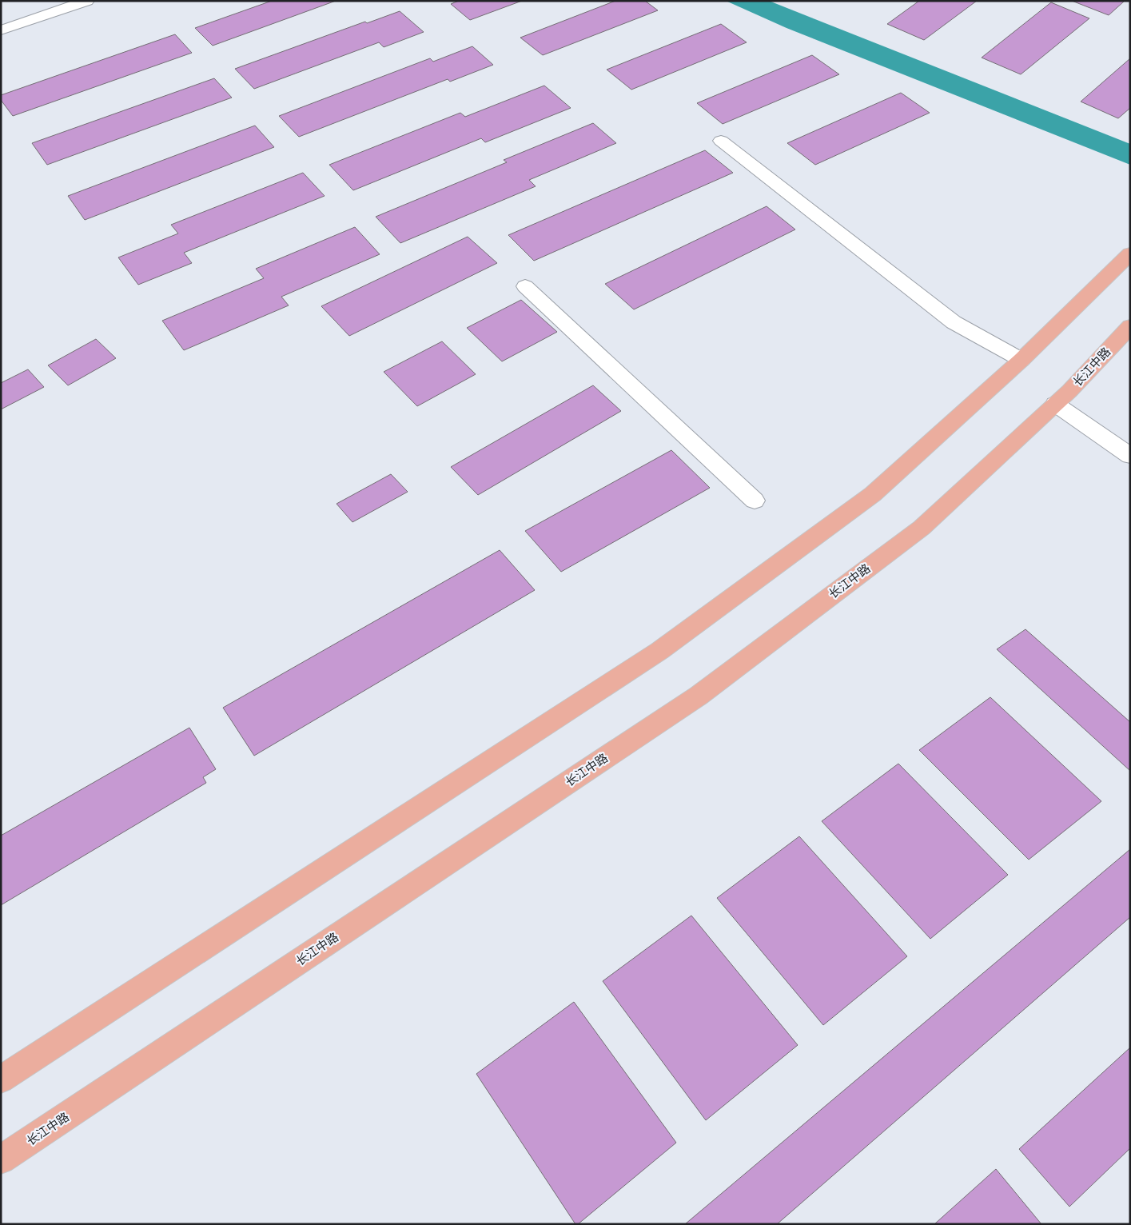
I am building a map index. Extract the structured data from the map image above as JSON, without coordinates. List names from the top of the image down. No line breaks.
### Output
{"streets":{"main road":["长江中路"]}}
